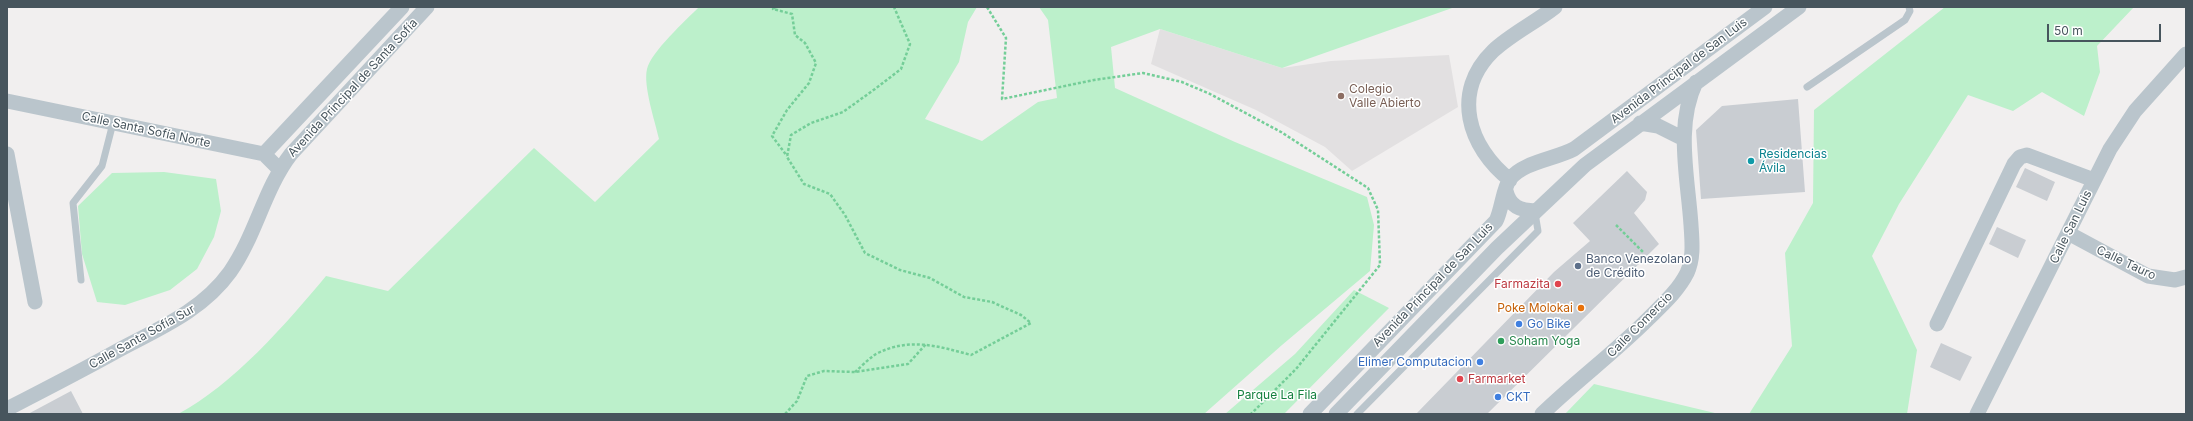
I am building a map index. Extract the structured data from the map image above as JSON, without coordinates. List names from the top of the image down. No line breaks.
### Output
{"streets":{"street":["Avenida Principal de San Luis","Avenida Principal de Santa Sofía","Calle Santa Sofía Norte","Calle San Luis","Calle Tauro","Calle Comercio","Calle Santa Sofía Sur"]},"crossings":[["Avenida Principal de San Luis","Calle Comercio"],["Avenida Principal de Santa Sofía","Calle Santa Sofía Norte"],["Avenida Principal de Santa Sofía","Calle Santa Sofía Sur"],["Calle San Luis","Calle Tauro"]],"parks":["Parque La Fila"],"places":["Colegio Valle Abierto","Residencias Ávila","Banco Venezolano de Crédito","Farmazita","Poke Molokai","Go Bike","Soham Yoga","Elimer Computacion","Farmarket","CKT"],"scale_bar":"50 m"}
